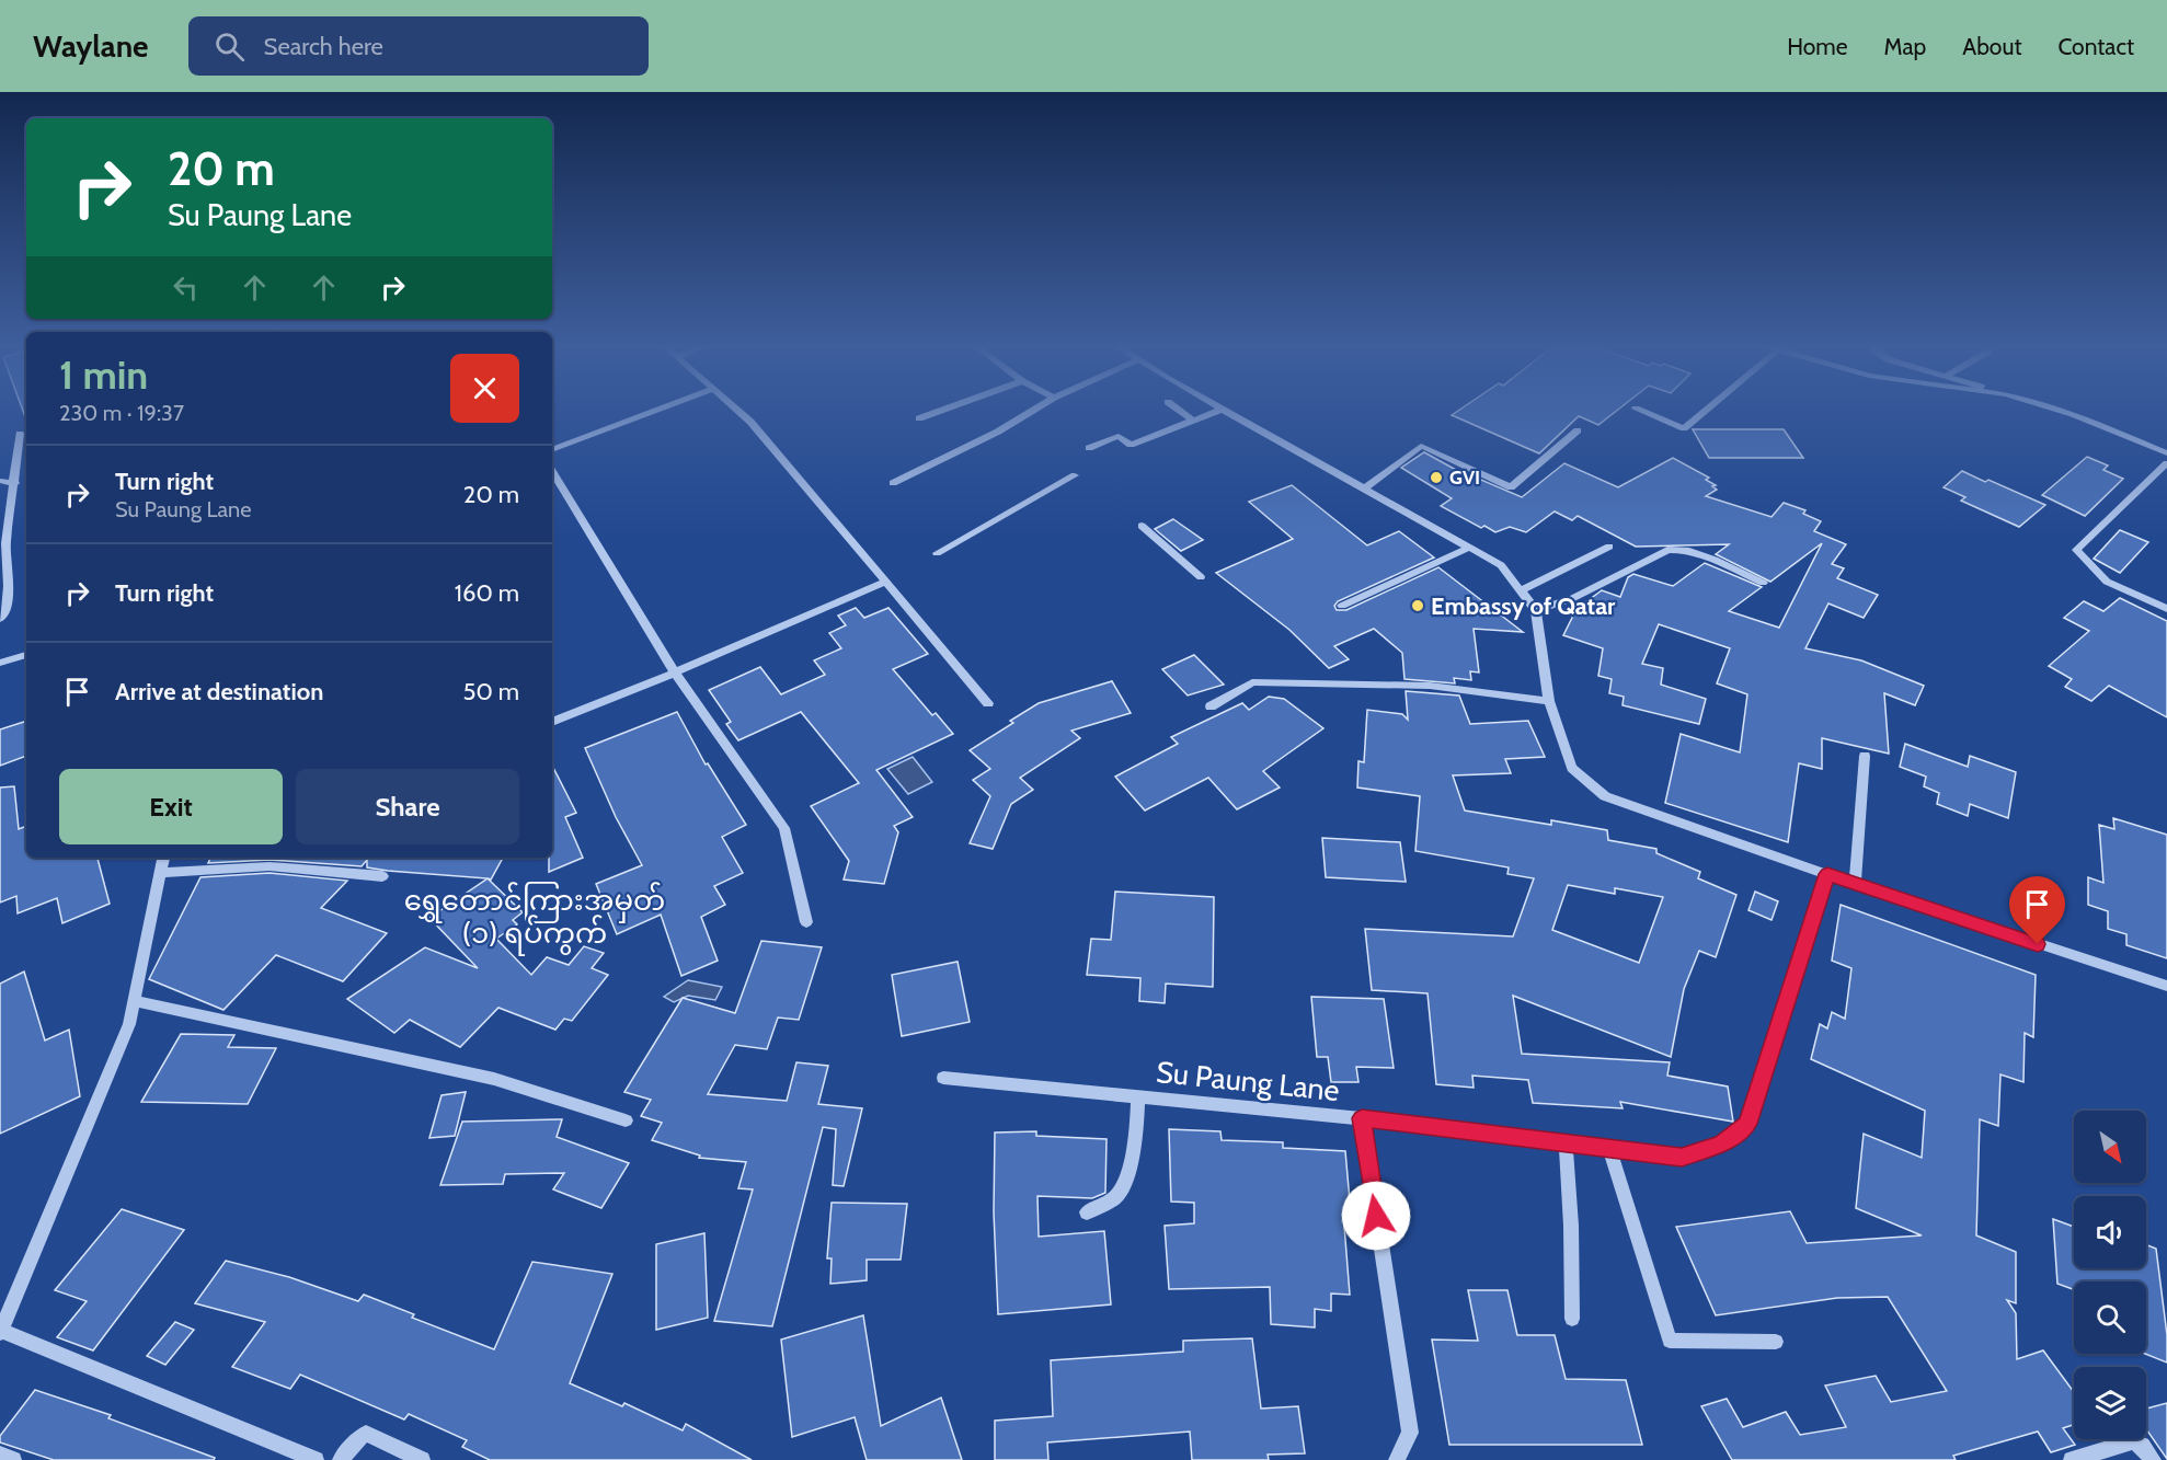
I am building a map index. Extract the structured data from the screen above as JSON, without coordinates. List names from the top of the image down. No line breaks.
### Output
{"streets":{"street":["Su Paung Lane"]},"districts":["ရွှေတောင်ကြားအမှတ် (၁) ရပ်ကွက်"],"places":["GVI","Embassy of Qatar"],"north":"bottom right","page":{"header":"Waylane","search":"Search here","nav":["Home","Map","About","Contact"],"turn":["20 m","Su Paung Lane"],"heading":["1 min","230 m · 19:37"],"list":[{"name":"Turn right","note":"Su Paung Lane","value":"20 m"},{"name":"Turn right","value":"160 m"},{"name":"Arrive at destination","value":"50 m"}],"buttons":["Exit","Share"]}}
